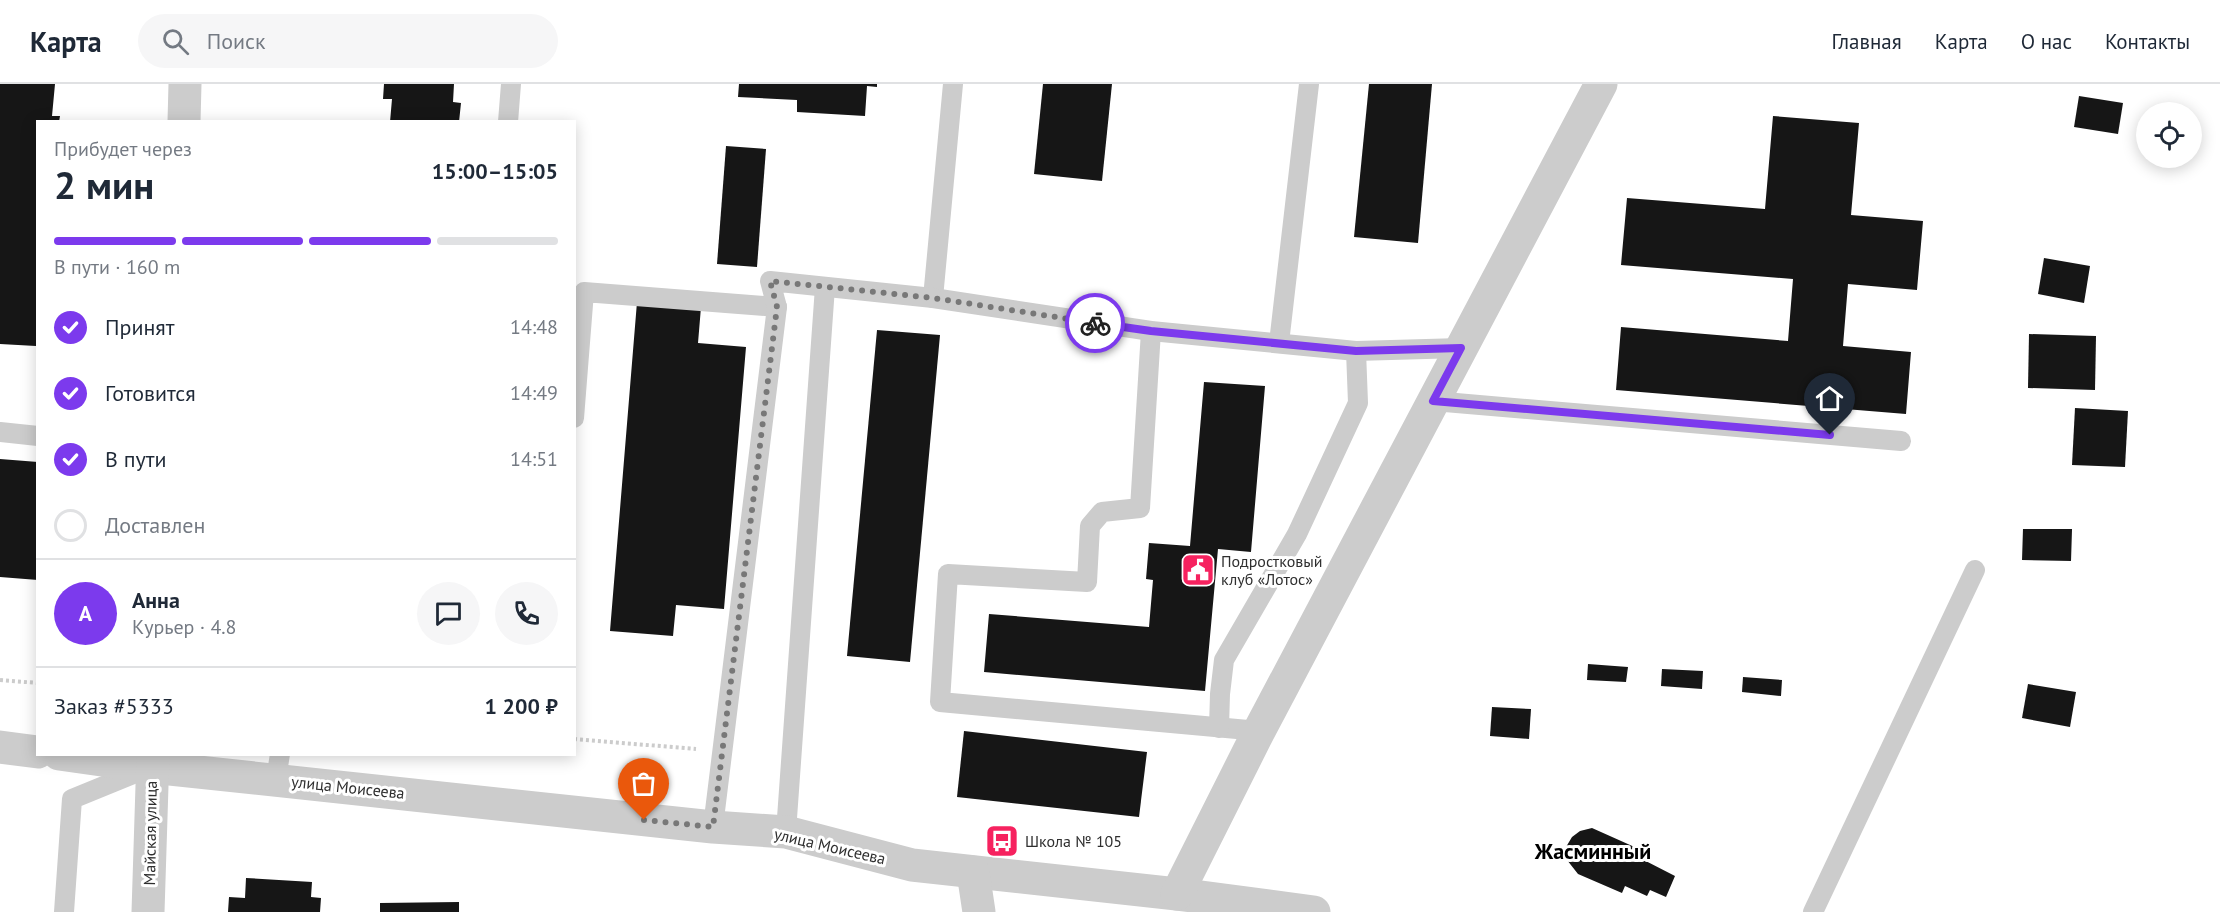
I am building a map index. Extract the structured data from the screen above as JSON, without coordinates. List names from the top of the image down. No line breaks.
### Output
{"streets":{"street":["улица Моисеева","Майская улица"]},"crossings":[["улица Моисеева","Майская улица"]],"districts":["Жасминный"],"places":{"public building":["Подростковый клуб «Лотос»"],"bus stop":["Школа № 105"]},"page":{"header":"Карта","search":"Поиск","nav":["Главная","Карта","О нас","Контакты"],"heading":["2 мин","Прибудет через","15:00–15:05"],"panel":["Анна","Курьер · 4.8","Заказ #5333","1 200 ₽"],"bar":"В пути · 160 m","list":[["Принят","14:48"],["Готовится","14:49"],["В пути","14:51"],"Доставлен"],"round":"А"}}
